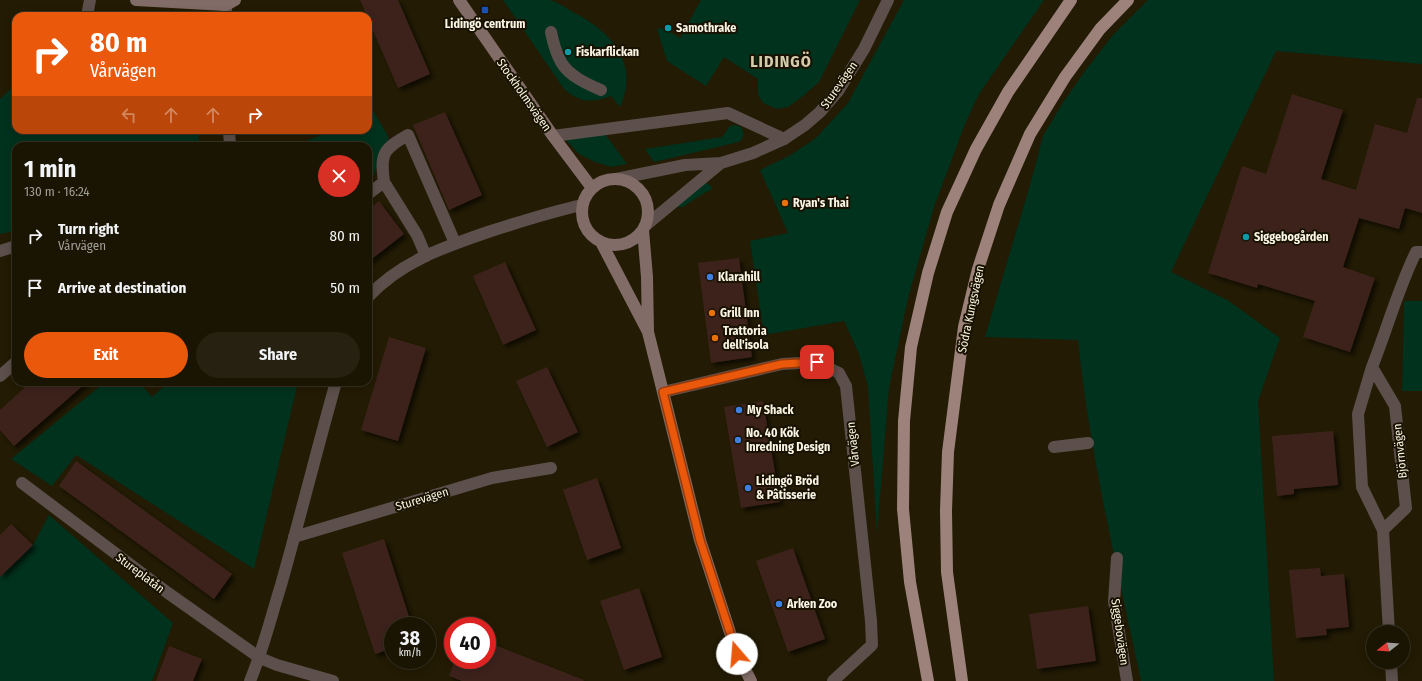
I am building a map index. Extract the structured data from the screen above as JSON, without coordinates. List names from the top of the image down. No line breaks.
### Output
{"streets":{"main road":["Södra Kungsvägen"],"street":["Sturevägen","Stockholmsvägen","Vårvägen","Björnvägen","Stureplatån","Siggebovägen"]},"crossings":[["Sturevägen","Stockholmsvägen"]],"districts":["LIDINGÖ"],"places":{"transit":["Lidingö centrum"],"other":["Samothrake","Fiskarflickan","Ryan's Thai","Siggebogården","Klarahill","Grill Inn","Trattoria dell'isola","My Shack","No. 40 Kök Inredning Design","Lidingö Bröd & Pâtisserie","Arken Zoo"]},"north":"left","page":{"turn":["80 m","Vårvägen"],"heading":["1 min","130 m · 16:24"],"list":[{"name":"Turn right","note":"Vårvägen","value":"80 m"},{"name":"Arrive at destination","value":"50 m"}],"buttons":["Exit","Share"],"speed":"38 km/h","limit":"40"}}
